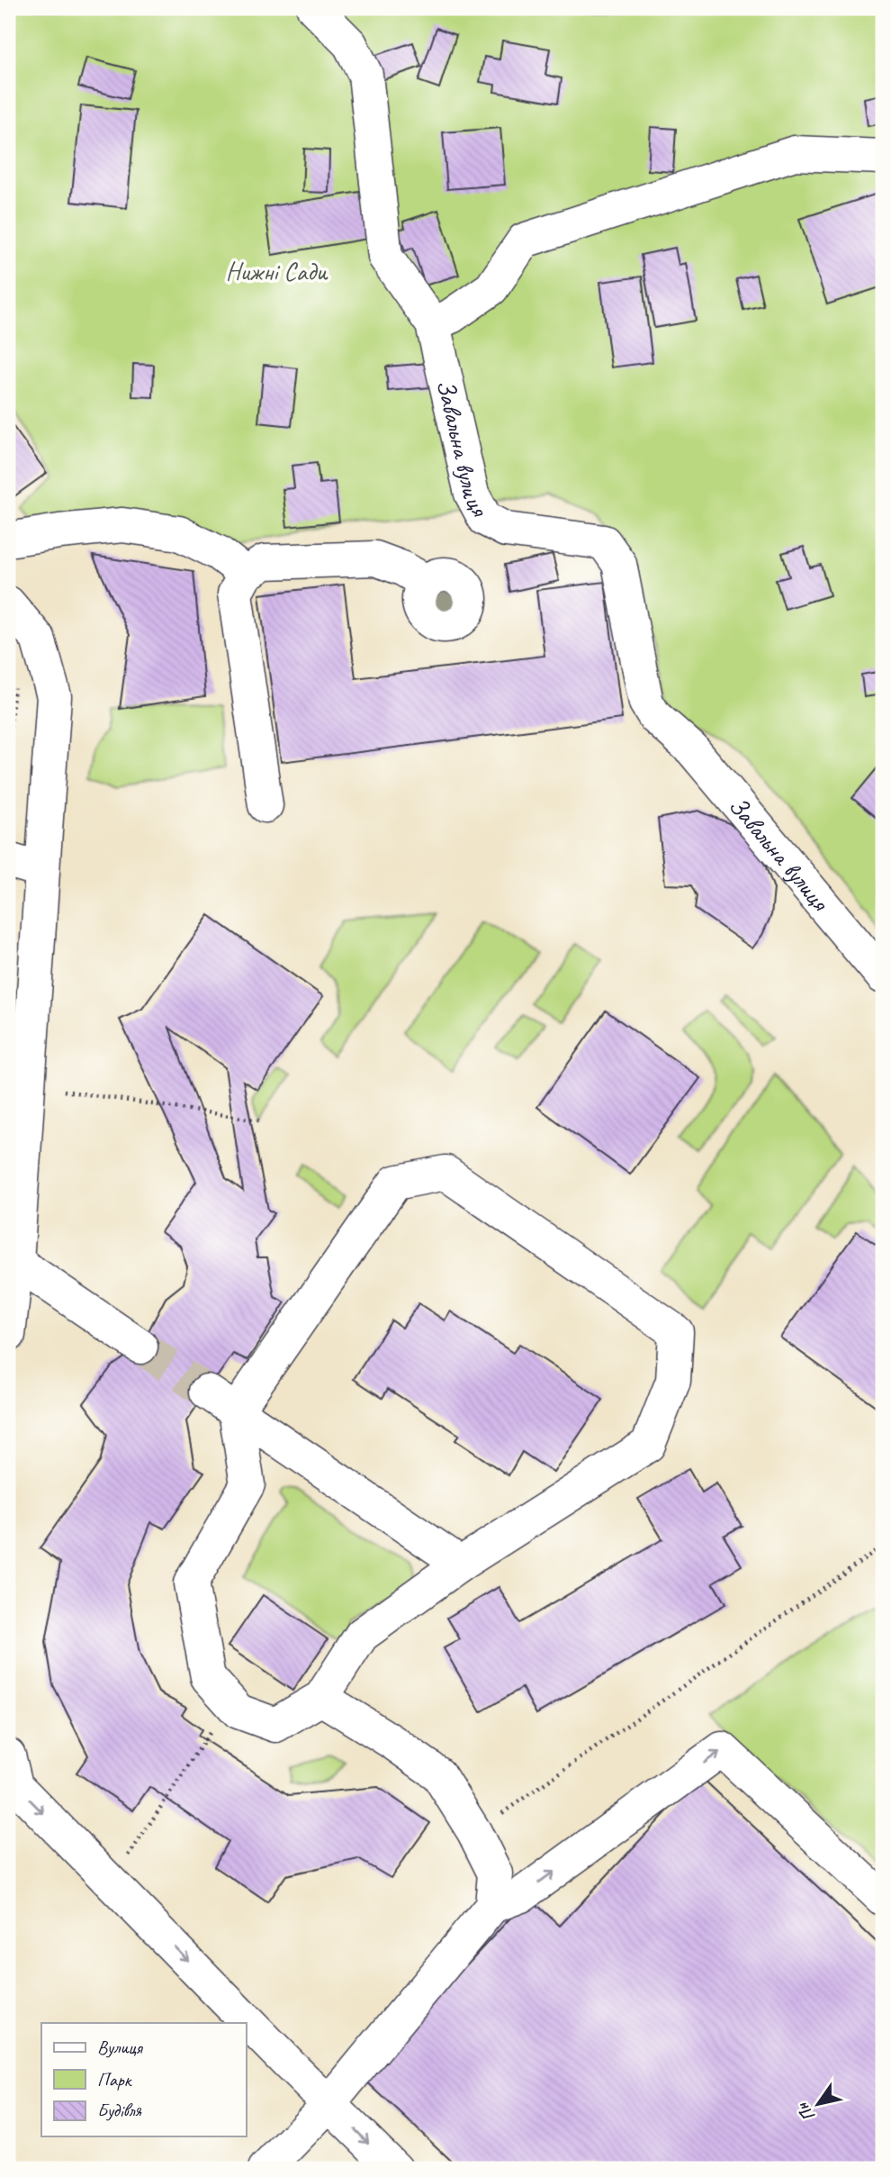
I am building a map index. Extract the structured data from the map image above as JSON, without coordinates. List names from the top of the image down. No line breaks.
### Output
{"streets":{"street":["Завальна вулиця"]},"parks":["Нижні Сади"],"legend":["Вулиця","Парк","Будівля"],"north":"bottom left"}
